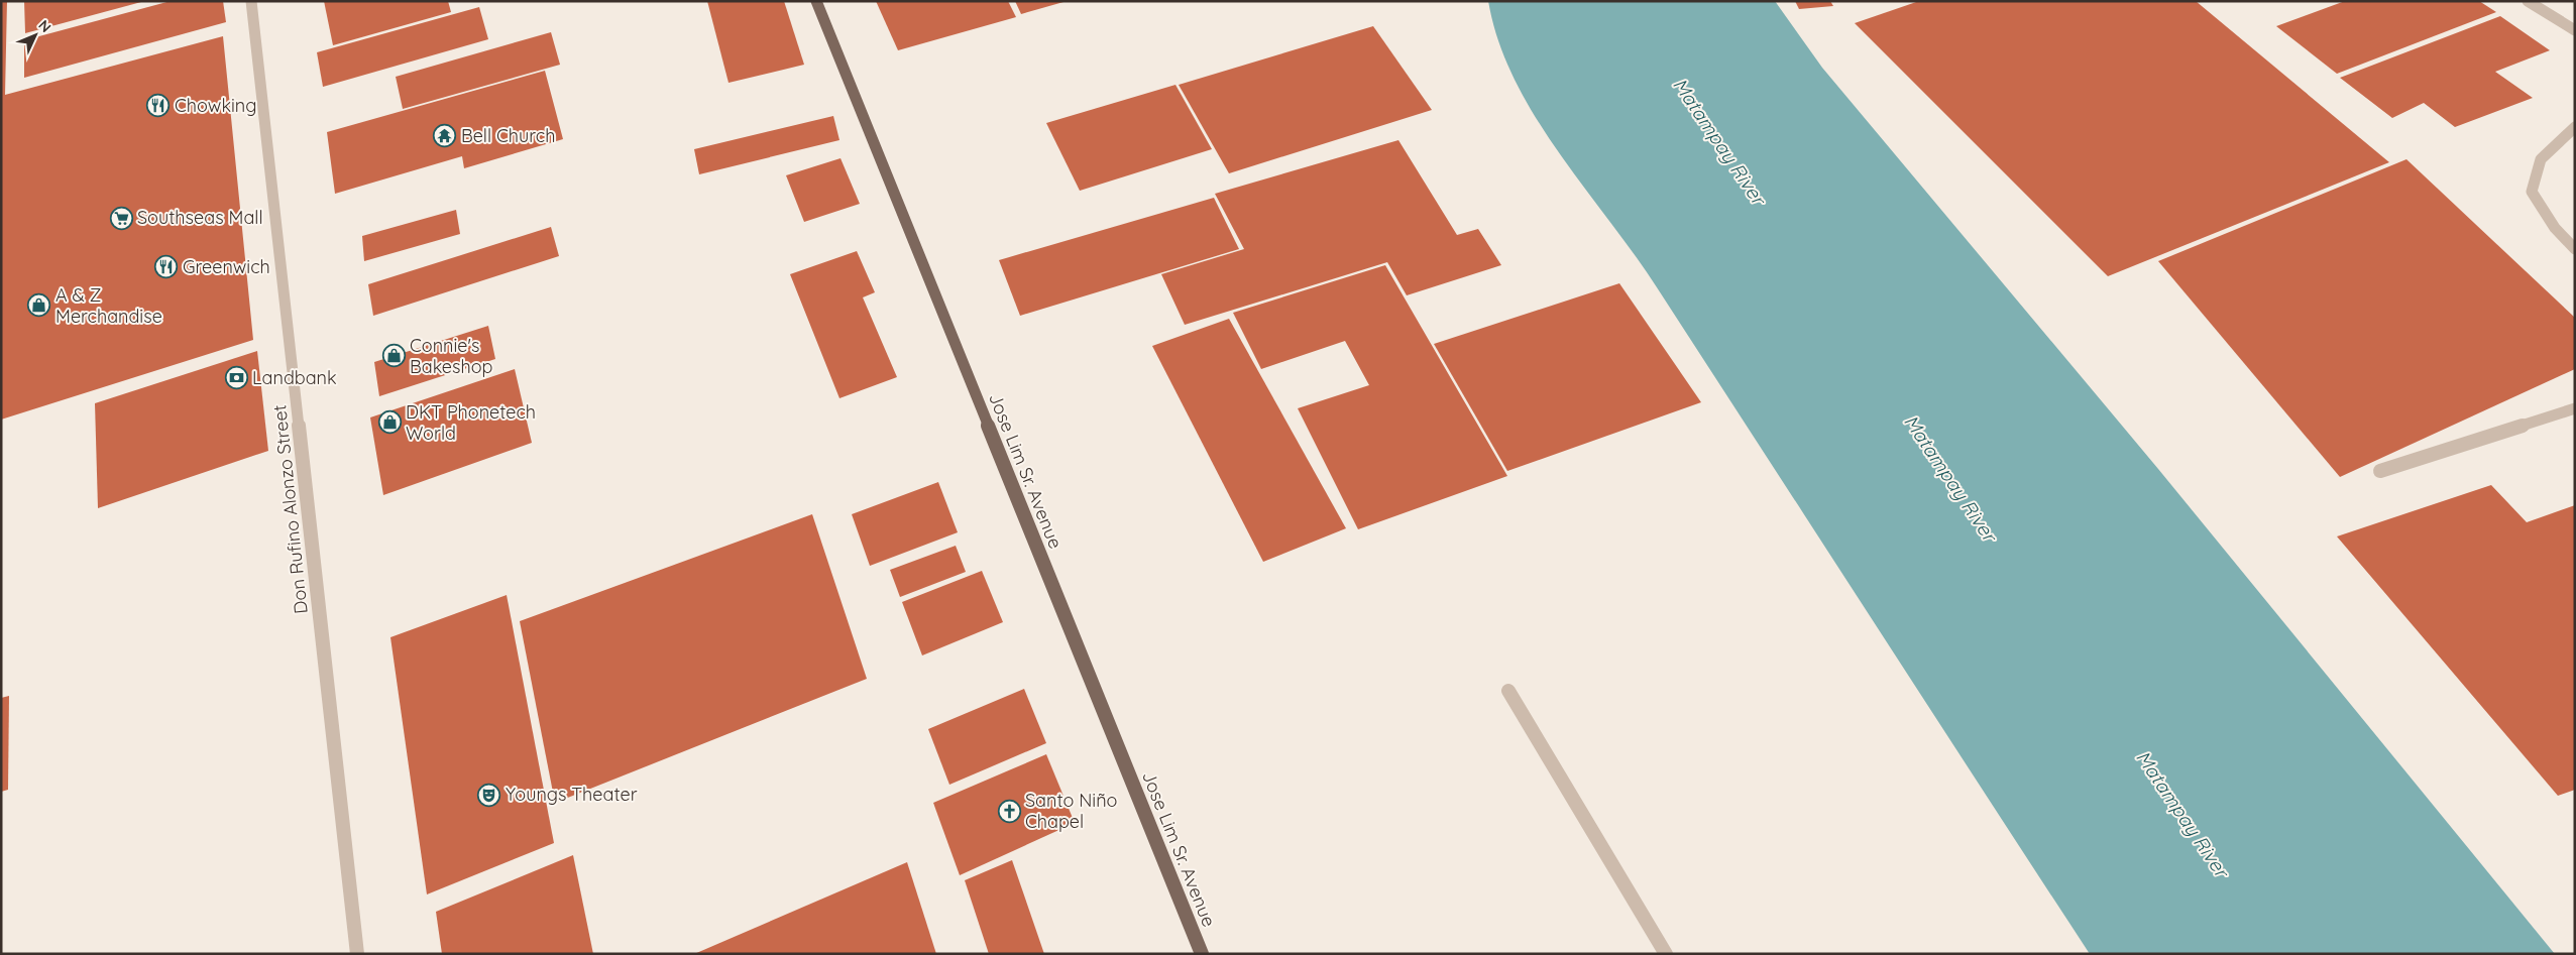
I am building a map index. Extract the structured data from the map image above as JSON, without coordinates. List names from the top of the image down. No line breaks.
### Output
{"streets":{"main road":["Jose Lim Sr. Avenue"],"street":["Don Rufino Alonzo Street"]},"water":["Matampay River"],"places":{"restaurant":["Chowking","Greenwich"],"temple":["Bell Church"],"supermarket":["Southseas Mall"],"shop":["A & Z Merchandise","Connie's Bakeshop","DKT Phonetech World"],"bank":["Landbank"],"theatre":["Youngs Theater"],"church":["Santo Niño Chapel"]},"north":"top right"}
